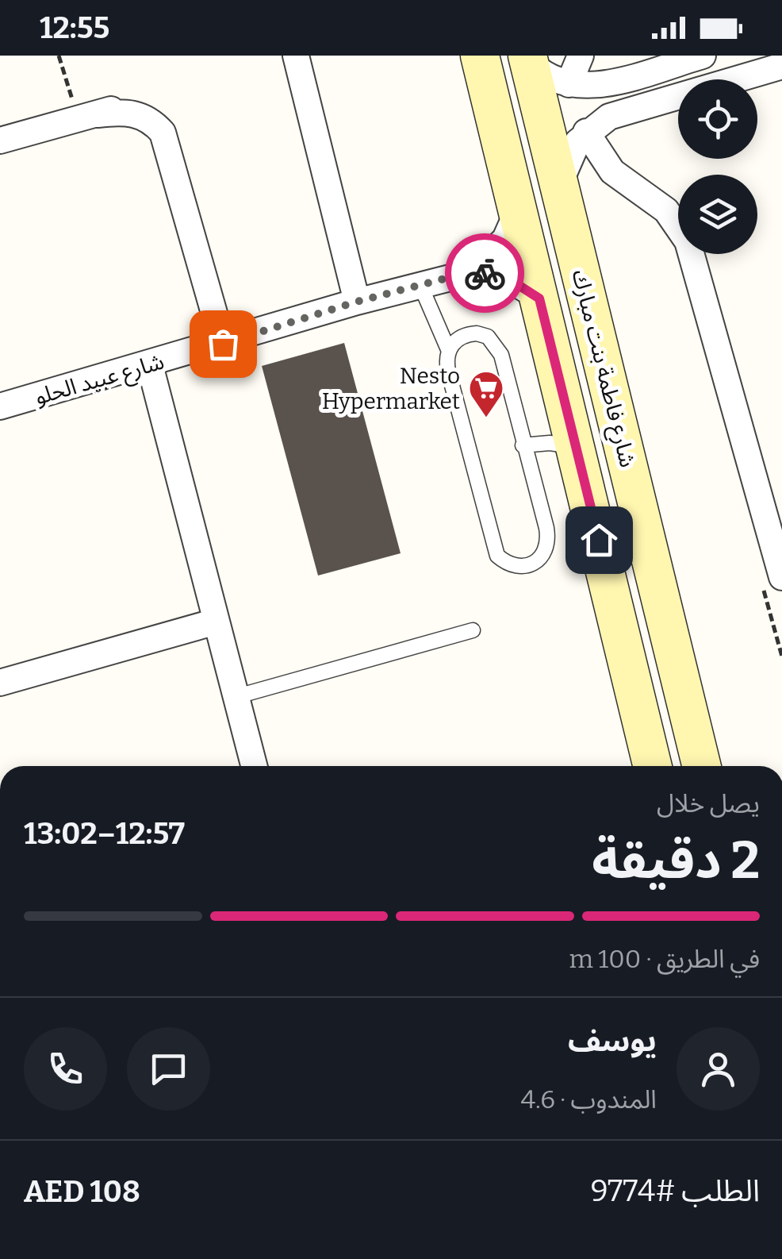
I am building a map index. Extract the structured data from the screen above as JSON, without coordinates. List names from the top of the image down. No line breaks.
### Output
{"streets":{"street":["شارع فاطمة بنت مبارك","شارع عبيد الحلو"]},"crossings":[["شارع فاطمة بنت مبارك","شارع عبيد الحلو"]],"places":{"supermarket":["Nesto Hypermarket"]},"page":{"status":"12:55","heading":["2 دقيقة","يصل خلال","12:57–13:02"],"panel":["يوسف","المندوب · 4.6","الطلب #9774","AED 108"],"bar":"في الطريق · 100 m"}}
